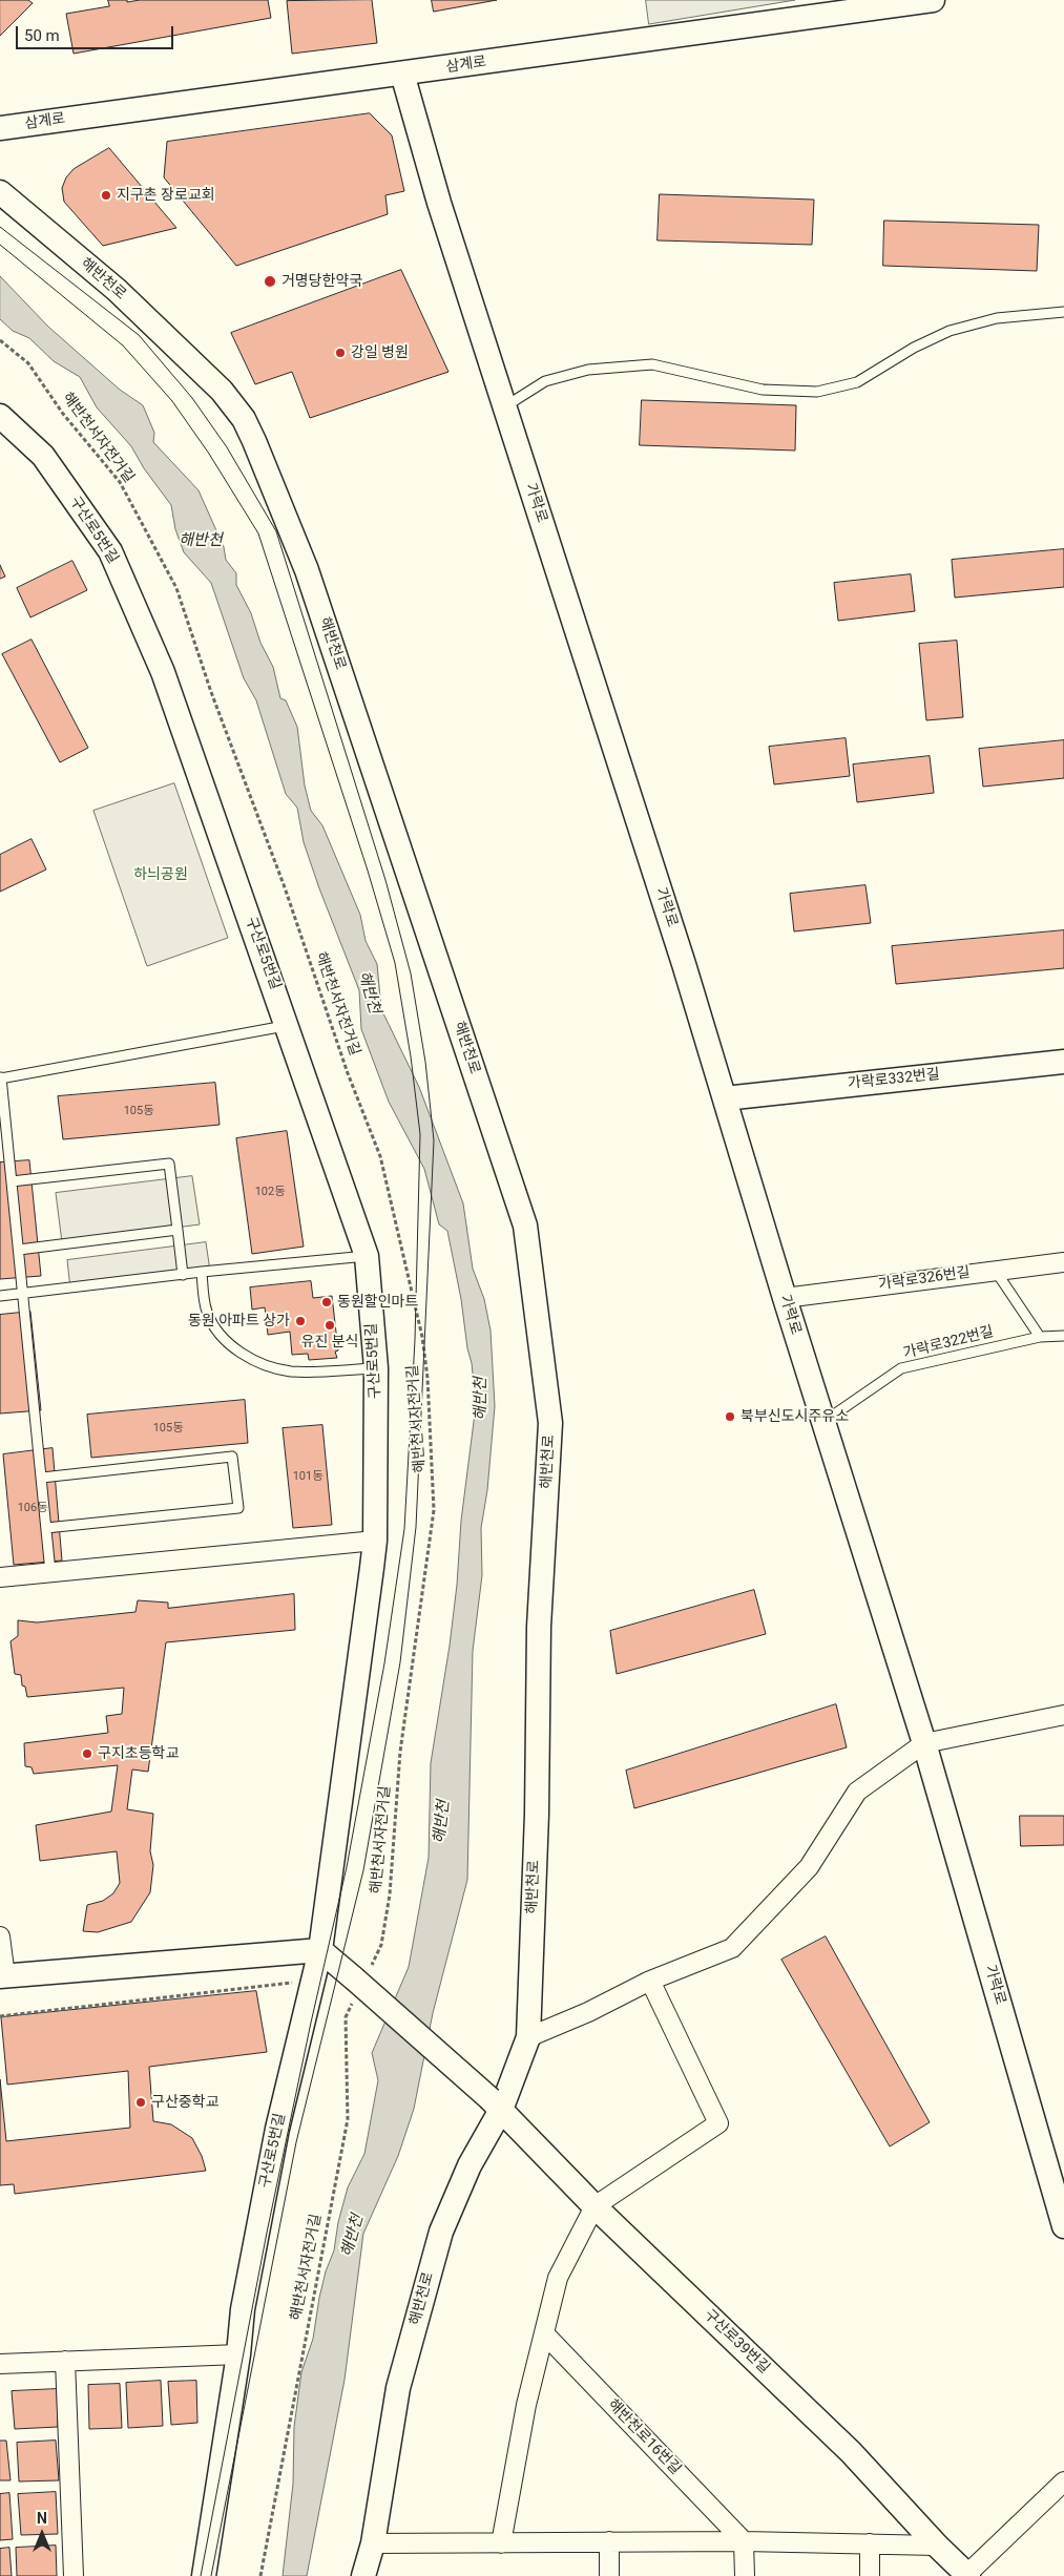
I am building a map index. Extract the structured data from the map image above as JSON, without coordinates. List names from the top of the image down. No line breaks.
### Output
{"streets":{"street":["삼계로","해반천로","가락로","구산로5번길","가락로332번길","가락로326번길","구산로39번길","해반천로16번길"],"lane":["가락로322번길"],"path":["해반천서자전거길"]},"crossings":[["삼계로","가락로"],["해반천로","구산로39번길"],["해반천서자전거길","구산로39번길"],["가락로","가락로332번길"],["가락로","가락로326번길"],["가락로","가락로322번길"],["구산로5번길","구산로39번길"]],"water":["해반천"],"parks":["하늬공원"],"places":["지구촌 장로교회","거명당한약국","강일 병원","동원할인마트","동원 아파트 상가","유진 분식","북부신도시주유소","구지초등학교","구산중학교"],"house_numbers":["105동","102동","105동","101동","106동"],"scale_bar":"50 m","north":"top"}
